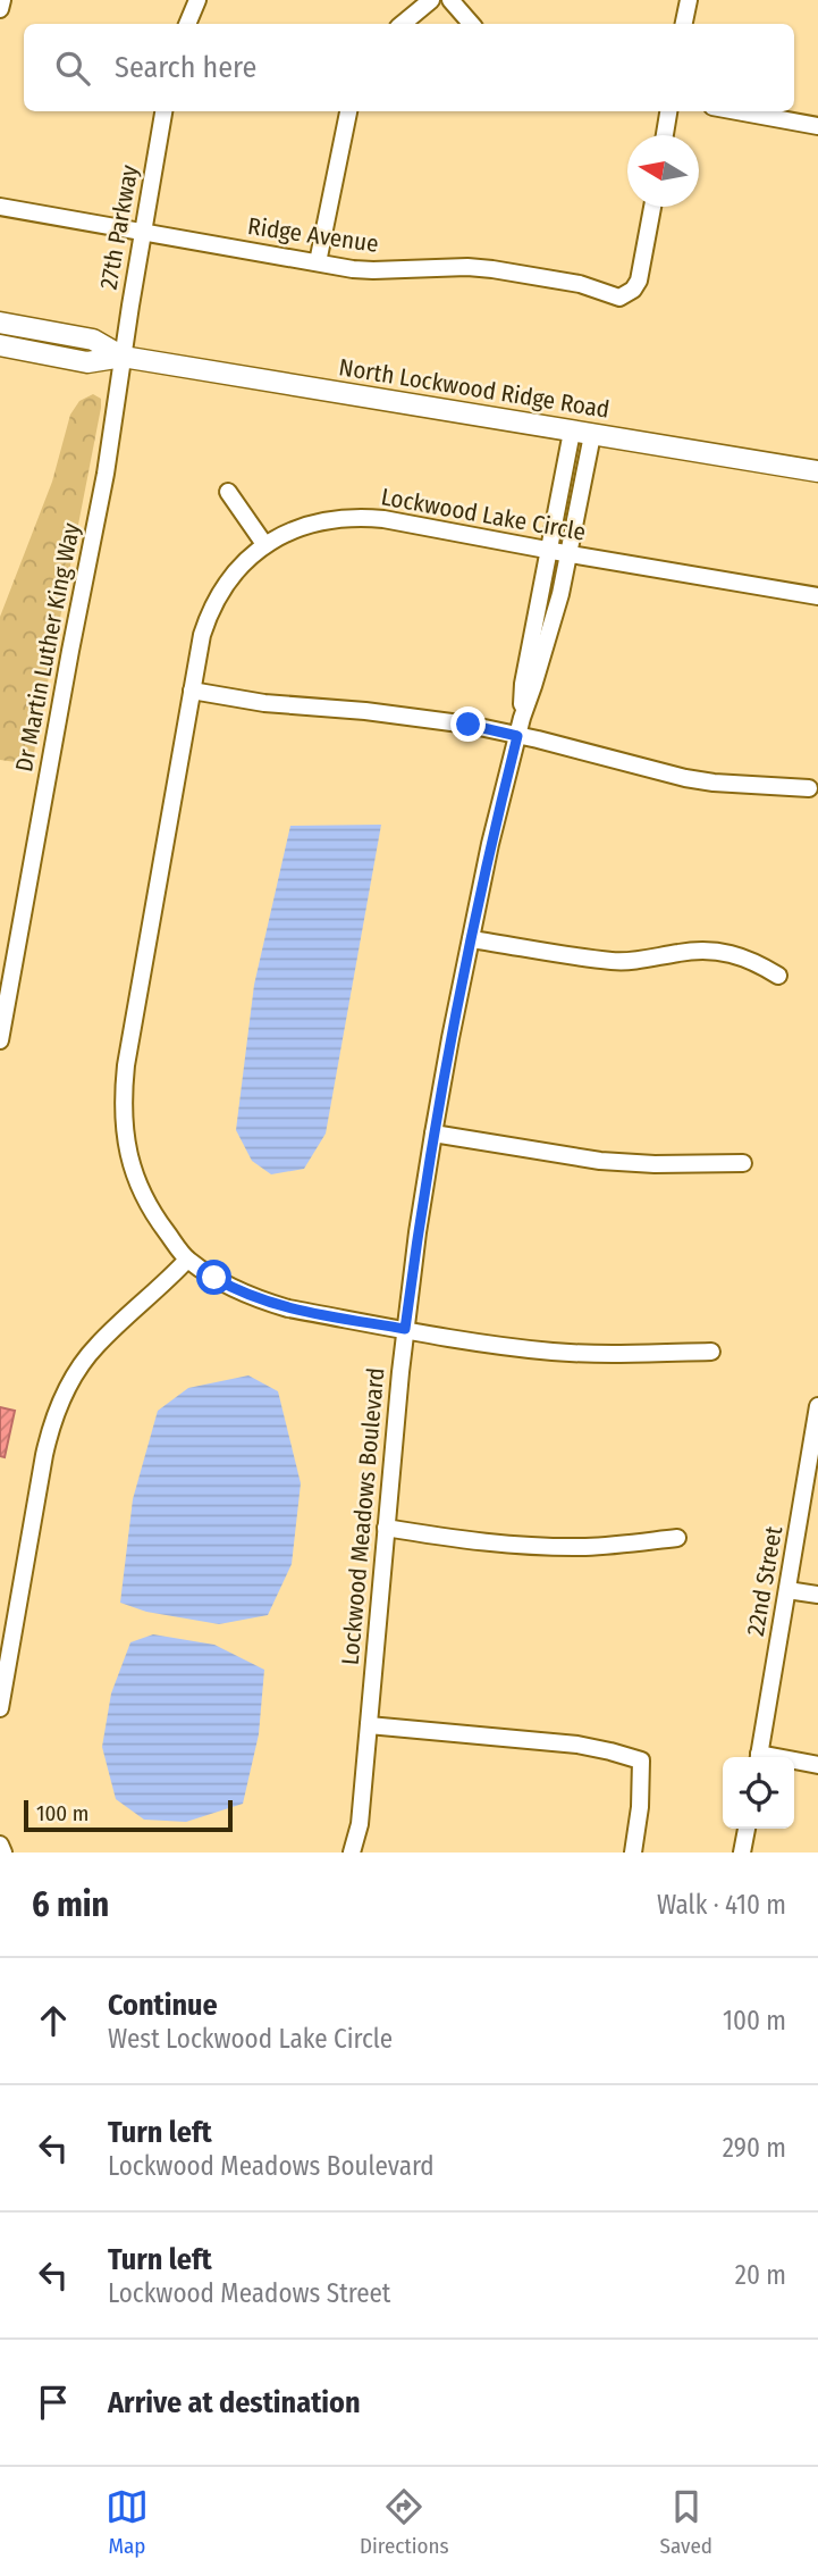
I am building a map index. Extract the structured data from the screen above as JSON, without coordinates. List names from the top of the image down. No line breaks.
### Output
{"streets":{"main road":["North Lockwood Ridge Road"],"street":["27th Parkway","Ridge Avenue","Lockwood Lake Circle","Dr Martin Luther King Way","Lockwood Meadows Boulevard","22nd Street"]},"crossings":[["27th Parkway","Ridge Avenue"],["27th Parkway","North Lockwood Ridge Road"],["27th Parkway","Dr Martin Luther King Way"],["North Lockwood Ridge Road","Dr Martin Luther King Way"],["North Lockwood Ridge Road","Lockwood Meadows Boulevard"],["Lockwood Lake Circle","Lockwood Meadows Boulevard"]],"scale_bar":"100 m","north":"left","page":{"search":"Search here","scale":"100 m","heading":["6 min","Walk · 410 m"],"list":[["Continue","West Lockwood Lake Circle","100 m"],["Turn left","Lockwood Meadows Boulevard","290 m"],["Turn left","Lockwood Meadows Street","20 m"],"Arrive at destination"],"nav":["Map","Directions","Saved"]}}
